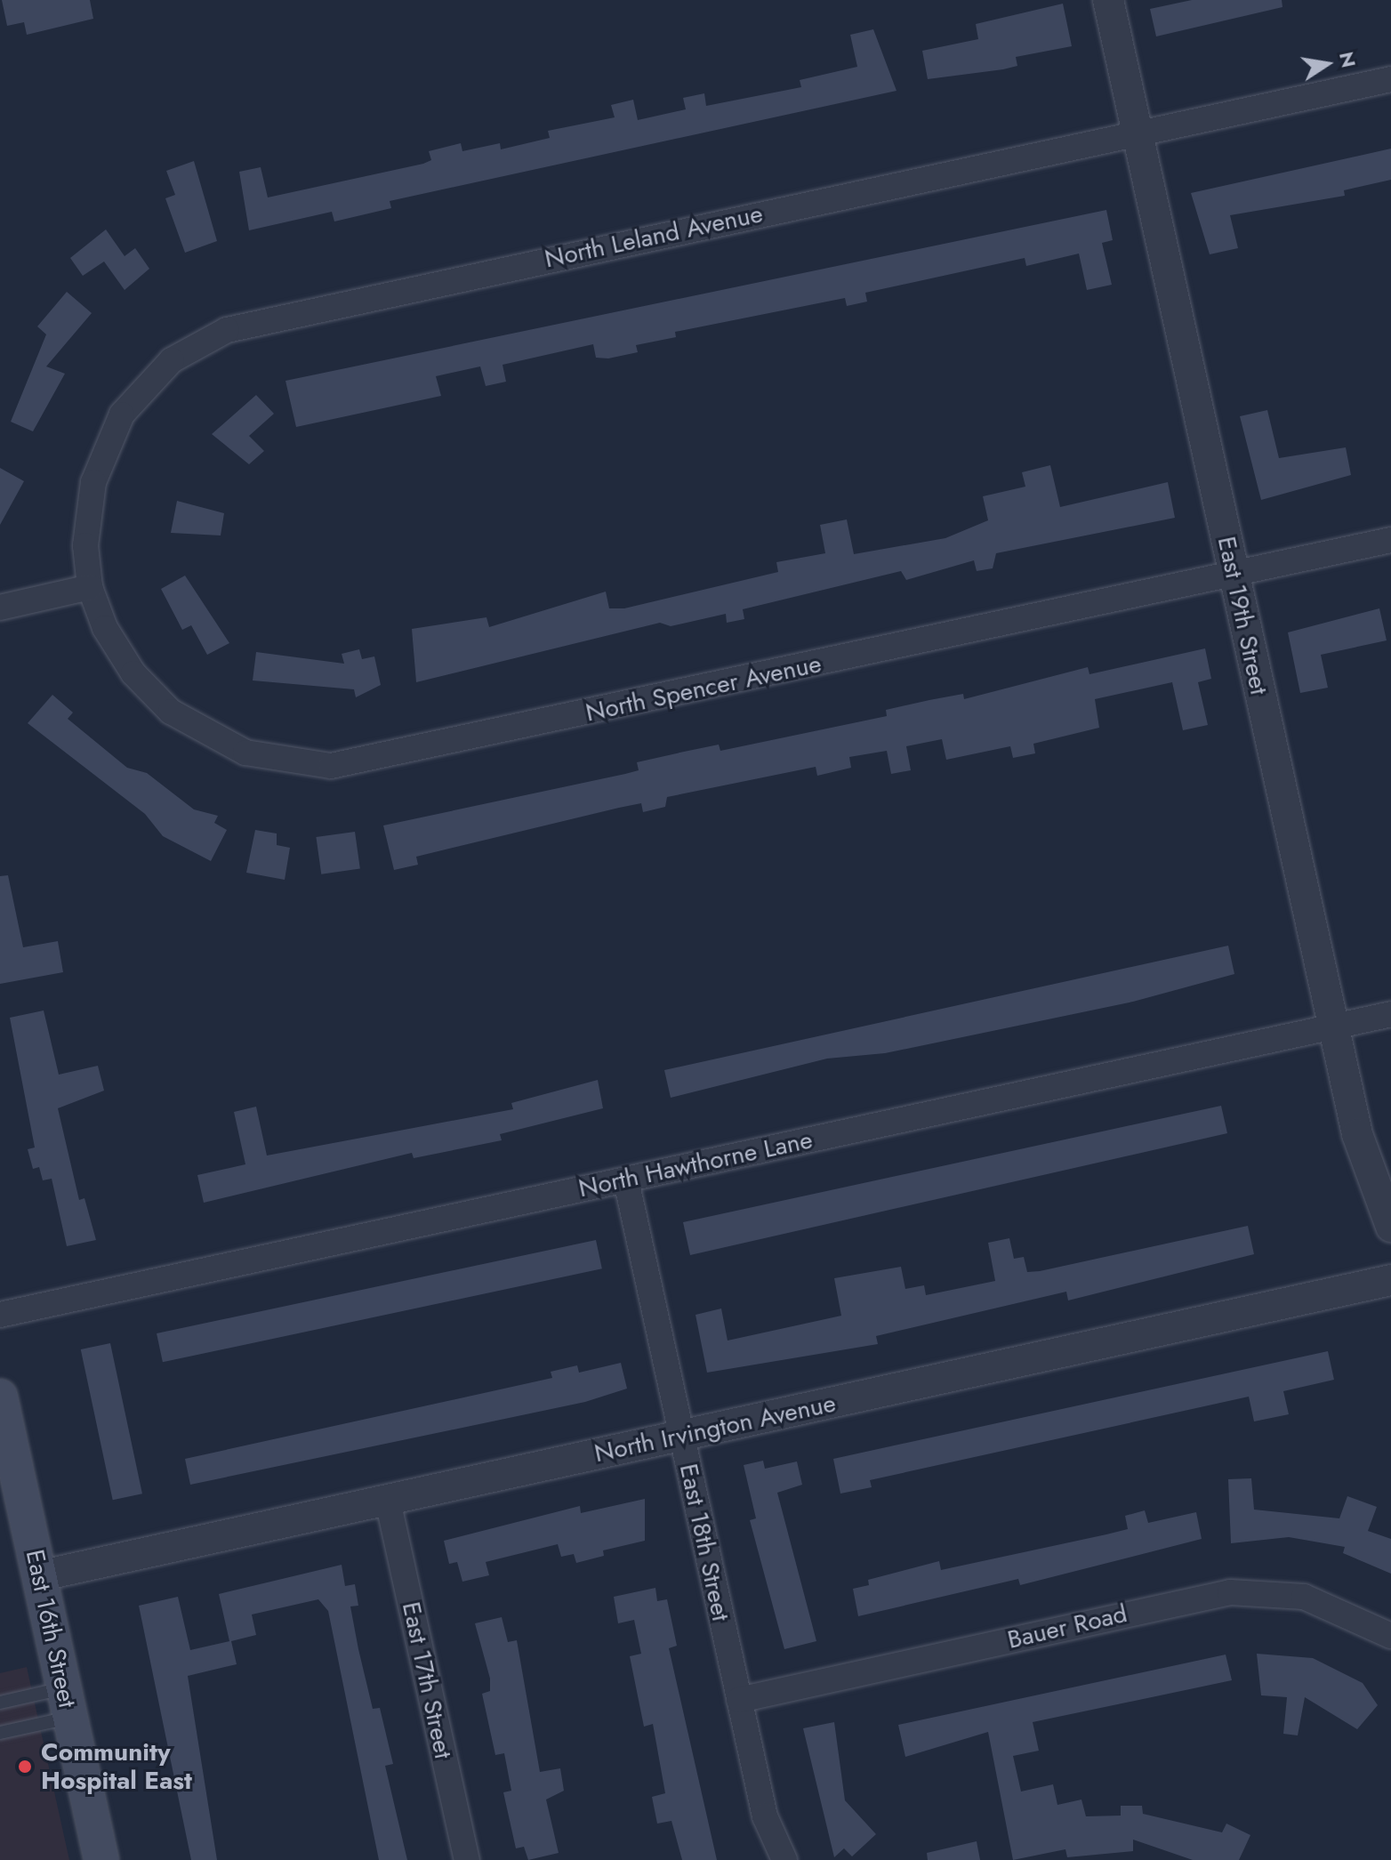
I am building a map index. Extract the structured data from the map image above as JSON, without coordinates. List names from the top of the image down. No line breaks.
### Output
{"streets":{"main road":["East 16th Street"],"street":["North Leland Avenue","East 19th Street","North Spencer Avenue","North Hawthorne Lane","North Irvington Avenue","East 18th Street","Bauer Road","East 17th Street"]},"crossings":[["North Leland Avenue","East 19th Street"],["North Leland Avenue","North Spencer Avenue"],["East 19th Street","North Spencer Avenue"],["East 19th Street","North Hawthorne Lane"],["North Hawthorne Lane","East 18th Street"],["North Irvington Avenue","East 18th Street"],["North Irvington Avenue","East 16th Street"],["North Irvington Avenue","East 17th Street"],["East 18th Street","Bauer Road"]],"places":["Community Hospital East"],"north":"right"}
